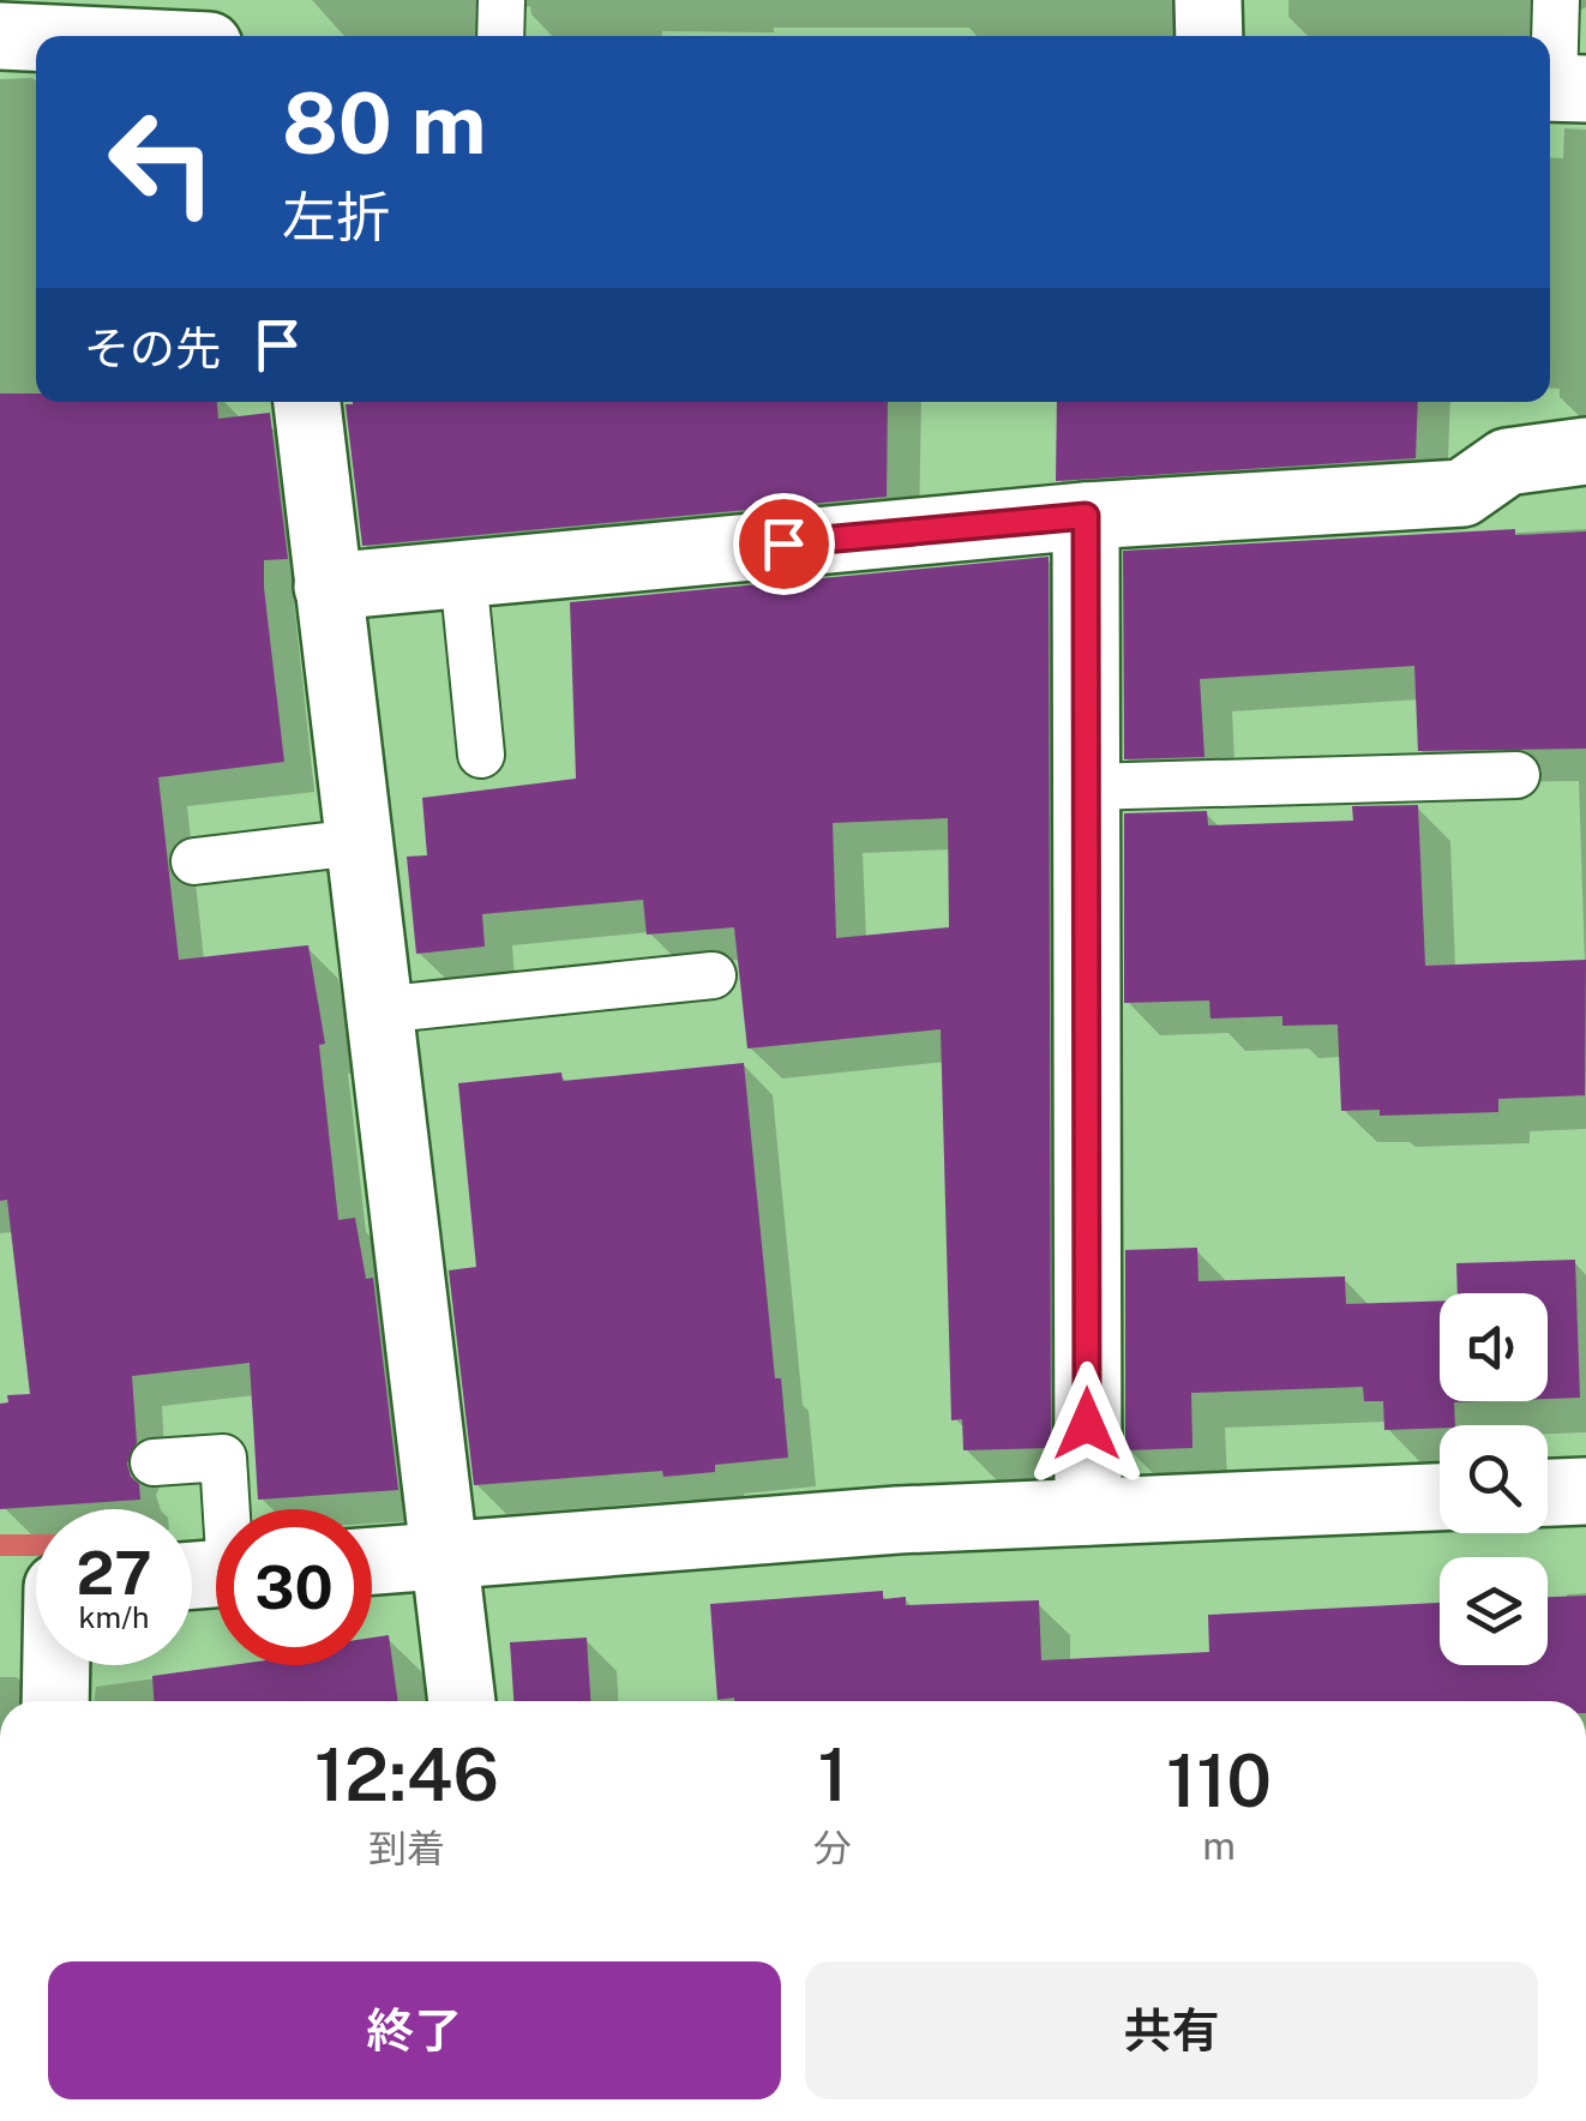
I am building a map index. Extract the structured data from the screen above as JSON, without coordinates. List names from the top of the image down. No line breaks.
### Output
{"page":{"turn":["80 m","左折"],"then":"その先","speed":"27 km/h","limit":"30","eta":["12:46","到着","1","分","110","m"],"buttons":["終了","共有"]}}
